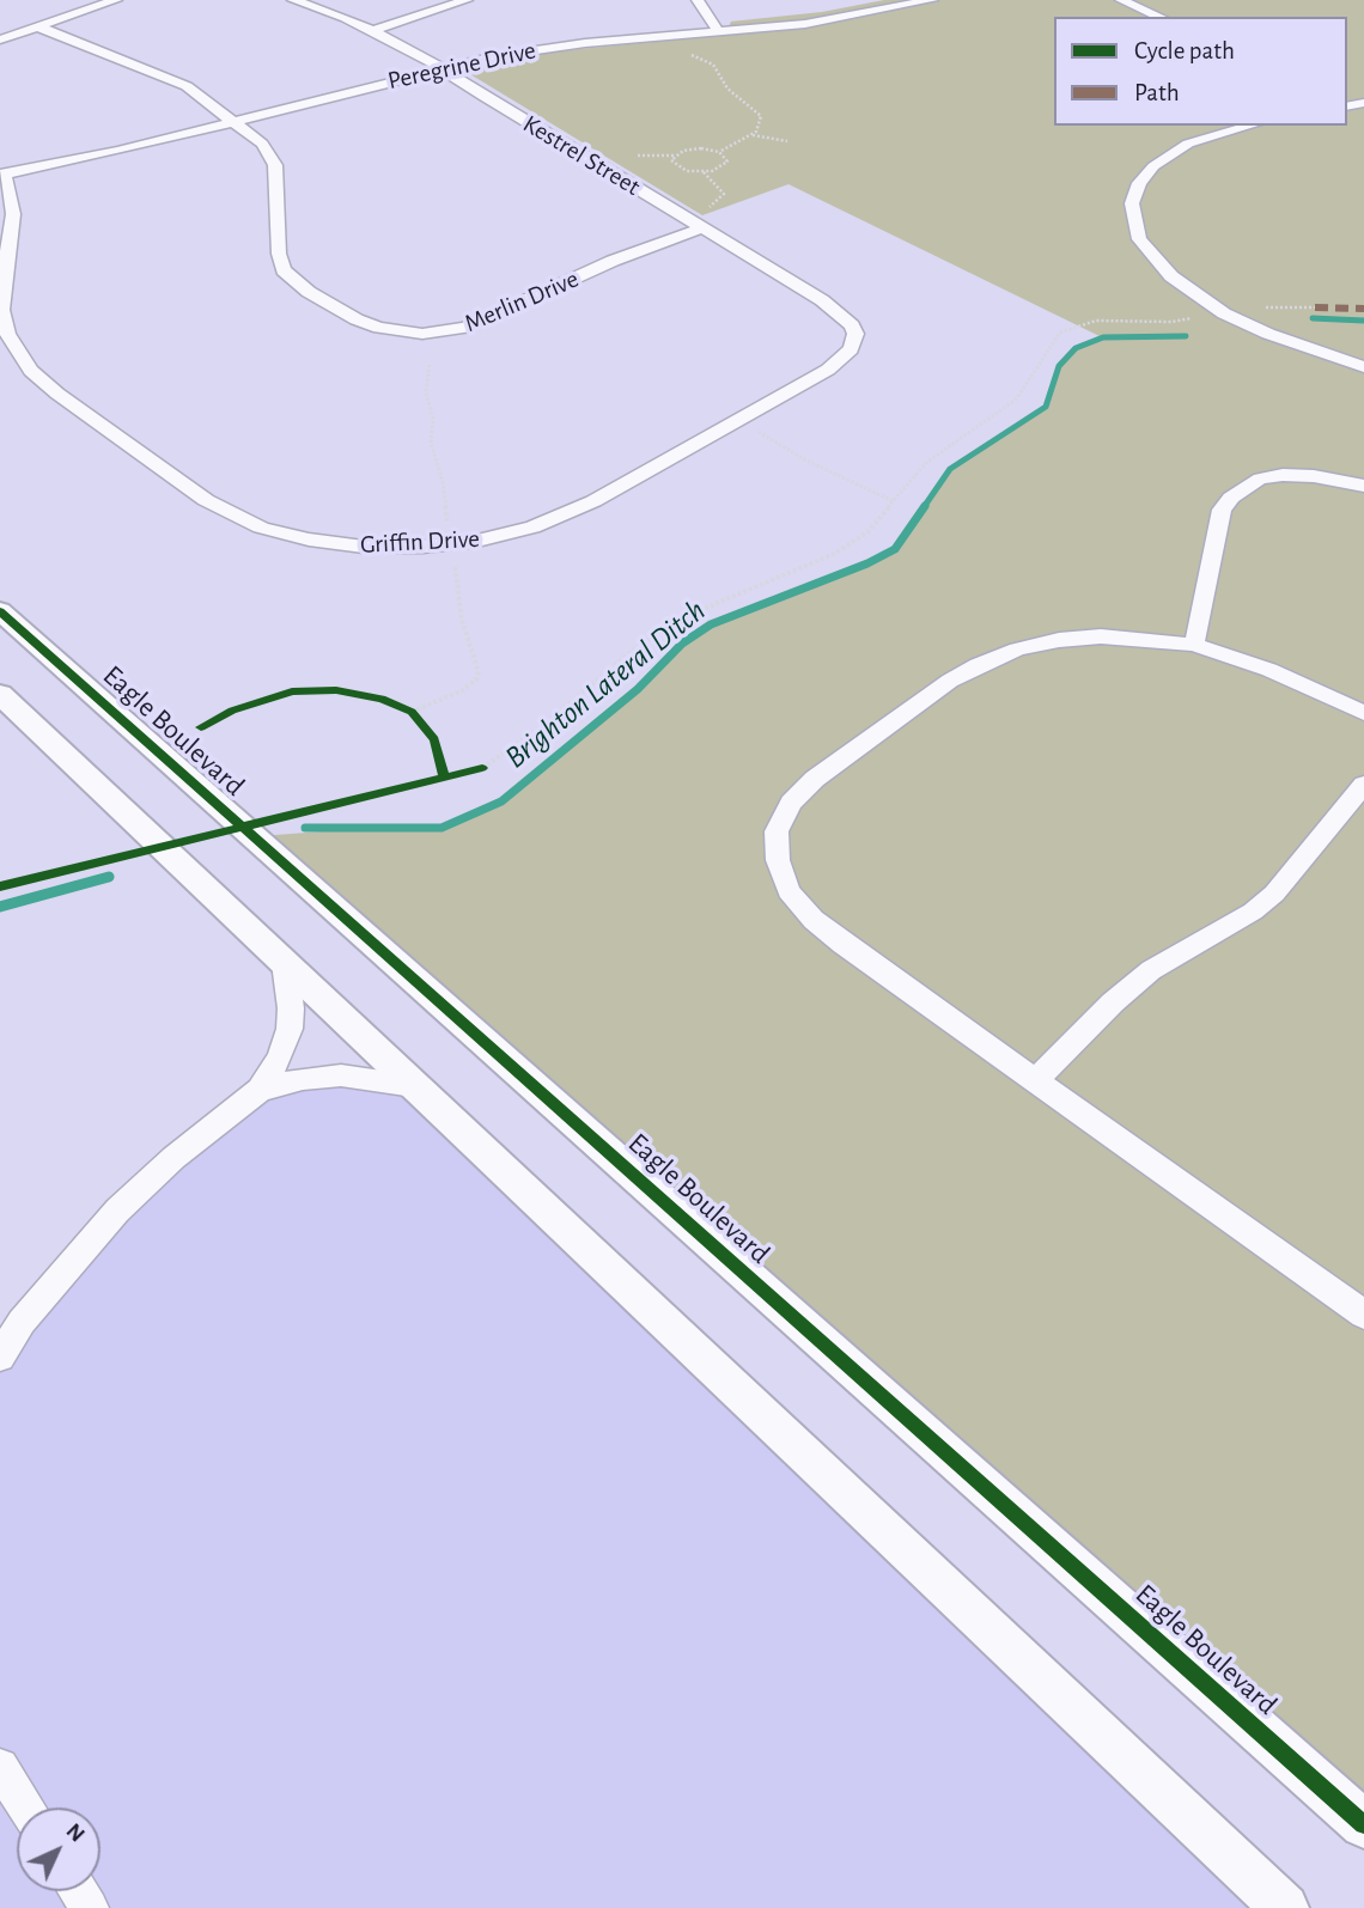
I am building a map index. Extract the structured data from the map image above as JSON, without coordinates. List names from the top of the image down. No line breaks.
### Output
{"streets":{"street":["Peregrine Drive","Kestrel Street","Merlin Drive","Griffin Drive","Eagle Boulevard"]},"crossings":[["Peregrine Drive","Kestrel Street"],["Peregrine Drive","Merlin Drive"],["Peregrine Drive","Griffin Drive"],["Kestrel Street","Merlin Drive"],["Kestrel Street","Griffin Drive"]],"water":["Brighton Lateral Ditch"],"legend":["Cycle path","Path"],"north":"top right"}
